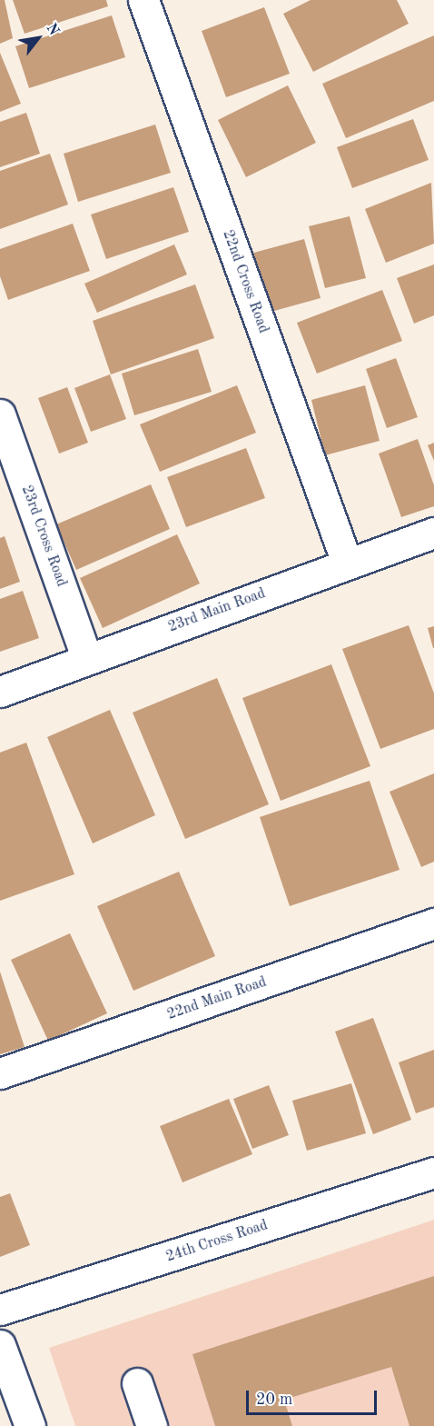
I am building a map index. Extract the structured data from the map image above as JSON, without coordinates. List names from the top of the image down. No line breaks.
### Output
{"streets":{"street":["22nd Cross Road","23rd Cross Road","23rd Main Road","22nd Main Road","24th Cross Road"]},"crossings":[["22nd Cross Road","23rd Main Road"],["23rd Cross Road","23rd Main Road"]],"scale_bar":"20 m","north":"top right"}
